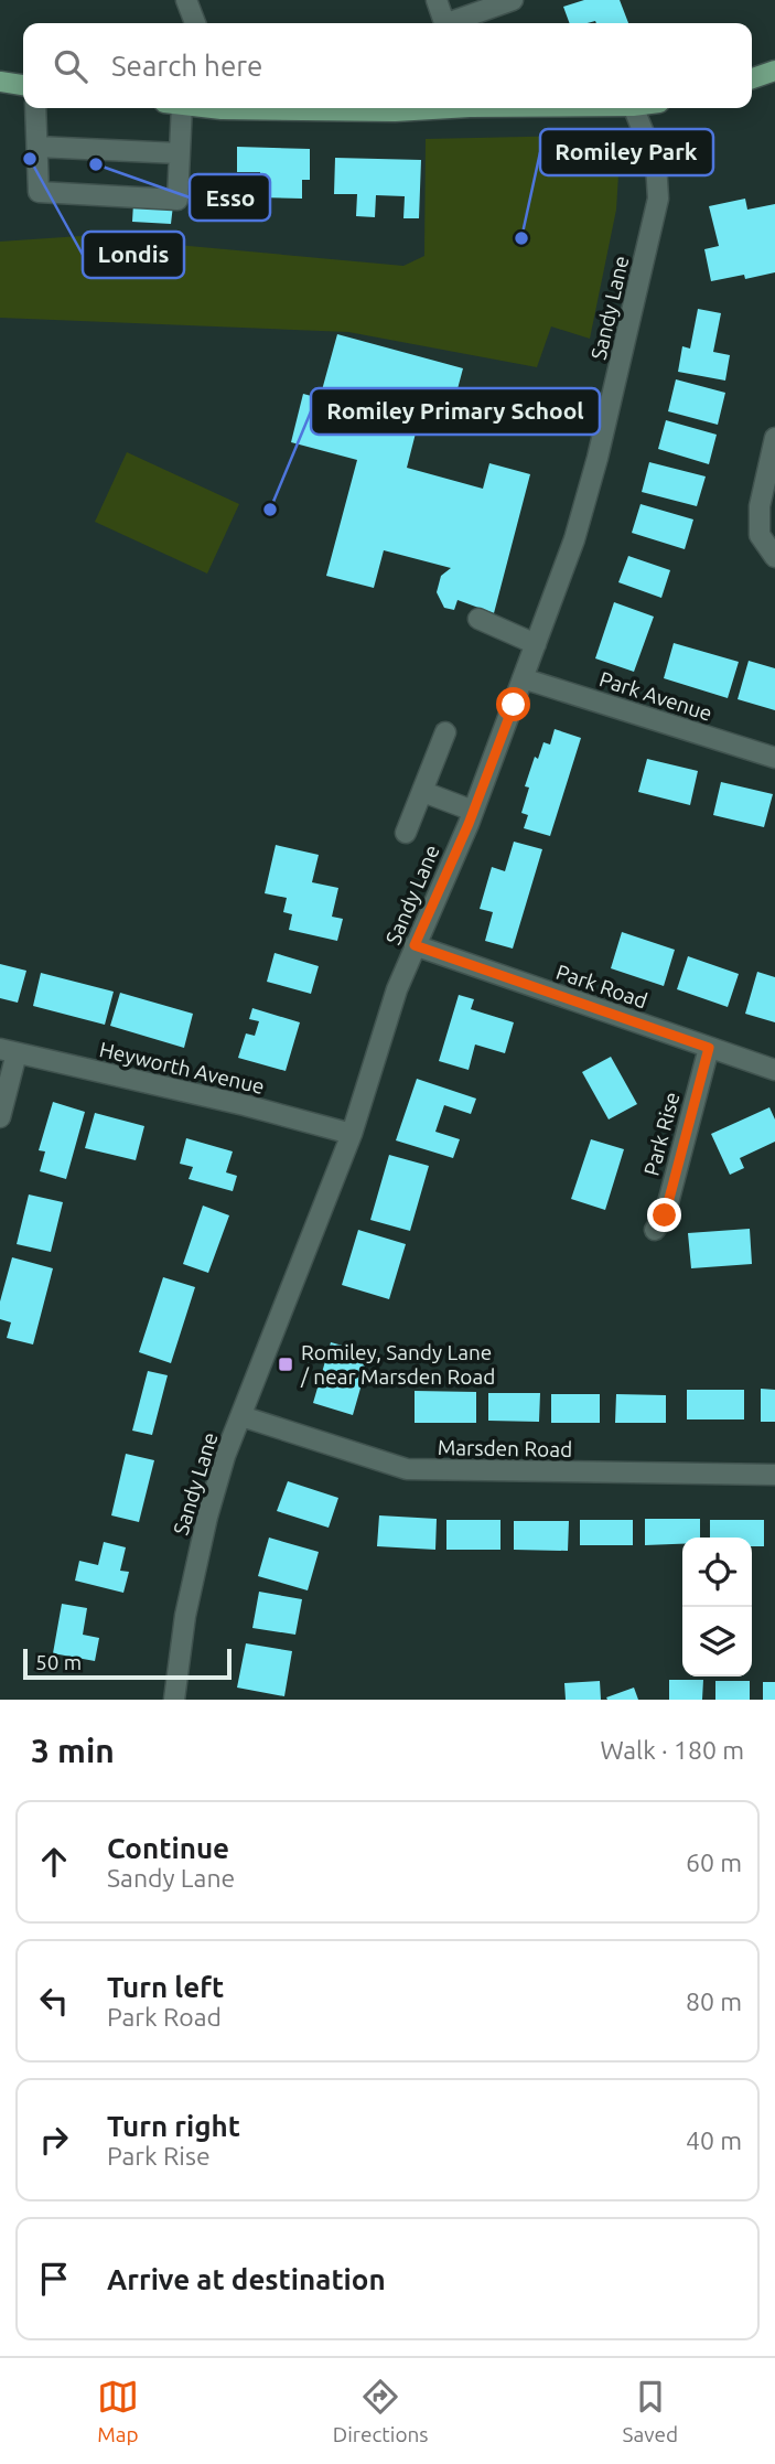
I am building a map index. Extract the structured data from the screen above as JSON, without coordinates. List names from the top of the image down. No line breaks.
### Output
{"streets":{"street":["Sandy Lane","Park Avenue","Park Road","Heyworth Avenue","Park Rise","Marsden Road"]},"crossings":[["Sandy Lane","Park Avenue"],["Sandy Lane","Park Road"],["Sandy Lane","Heyworth Avenue"],["Sandy Lane","Marsden Road"],["Park Road","Park Rise"]],"places":{"other":["Londis","Esso","Romiley Park","Romiley Primary School"],"transit":["Romiley, Sandy Lane / near Marsden Road"]},"scale_bar":"50 m","page":{"search":"Search here","scale":"50 m","heading":["3 min","Walk · 180 m"],"list":[["Continue","Sandy Lane","60 m"],["Turn left","Park Road","80 m"],["Turn right","Park Rise","40 m"],"Arrive at destination"],"nav":["Map","Directions","Saved"]}}
